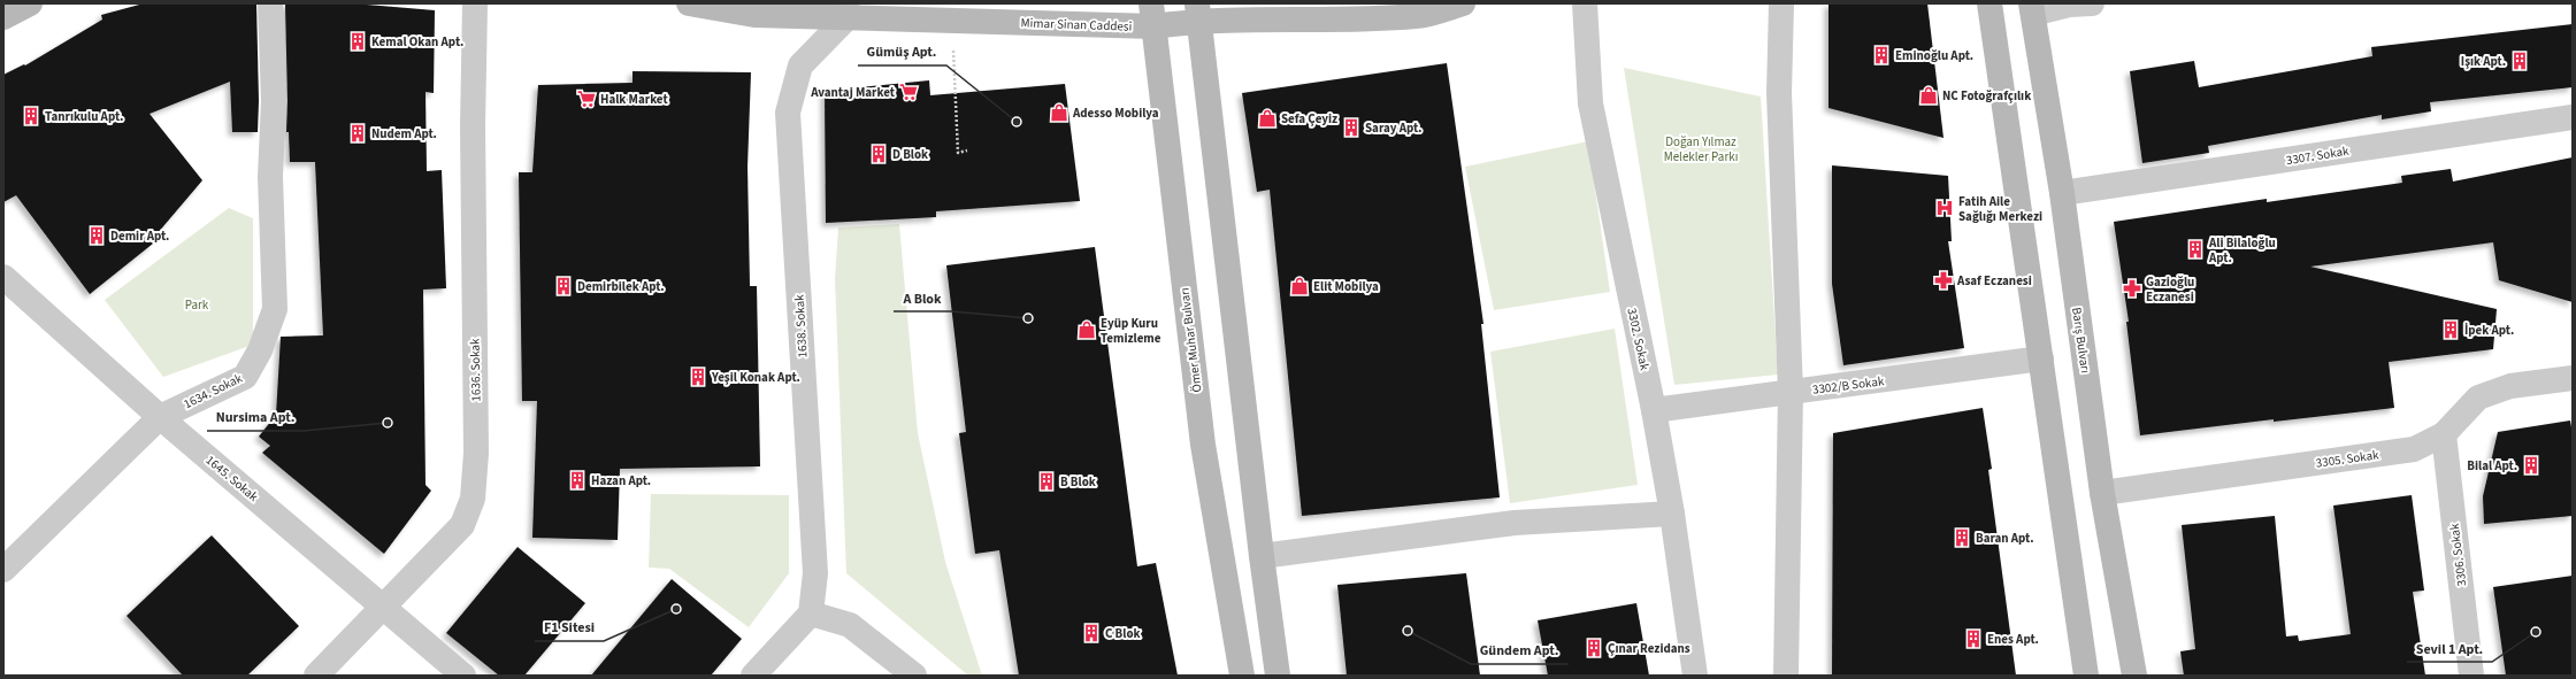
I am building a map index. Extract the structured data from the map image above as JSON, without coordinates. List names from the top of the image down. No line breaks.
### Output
{"streets":{"main road":["Mimar Sinan Caddesi","Ömer Muhar Bulvarı","Barış Bulvarı"],"street":["3307. Sokak","1638. Sokak","3302. Sokak","1636. Sokak","3302/B Sokak","1634. Sokak","3305. Sokak","1645. Sokak","3306. Sokak"]},"crossings":[["Mimar Sinan Caddesi","1638. Sokak"],["Mimar Sinan Caddesi","Ömer Muhar Bulvarı"],["3307. Sokak","Barış Bulvarı"],["3302. Sokak","3302/B Sokak"],["Barış Bulvarı","3305. Sokak"],["1636. Sokak","1645. Sokak"],["1634. Sokak","1645. Sokak"],["3305. Sokak","3306. Sokak"]],"parks":["Doğan Yılmaz Melekler Parkı","Park"],"places":{"building":["Kemal Okan Apt.","Eminoğlu Apt.","Işık Apt.","Tanrıkulu Apt.","Saray Apt.","Nudem Apt.","D Blok","Demir Apt.","Ali Bilaloğlu Apt.","Demirbilek Apt.","İpek Apt.","Yeşil Konak Apt.","Bilal Apt.","Hazan Apt.","B Blok","Baran Apt.","C Blok","Enes Apt.","Çınar Rezidans"],"supermarket":["Avantaj Market","Halk Market"],"shop":["NC Fotoğrafçılık","Adesso Mobilya","Sefa Çeyiz","Elit Mobilya","Eyüp Kuru Temizleme"],"other":["Gümüş Apt.","A Blok","Nursima Apt.","F1 Sitesi","Gündem Apt.","Sevil 1 Apt."],"hospital":["Fatih Aile Sağlığı Merkezi"],"pharmacy":["Asaf Eczanesi","Gazioğlu Eczanesi"]}}
